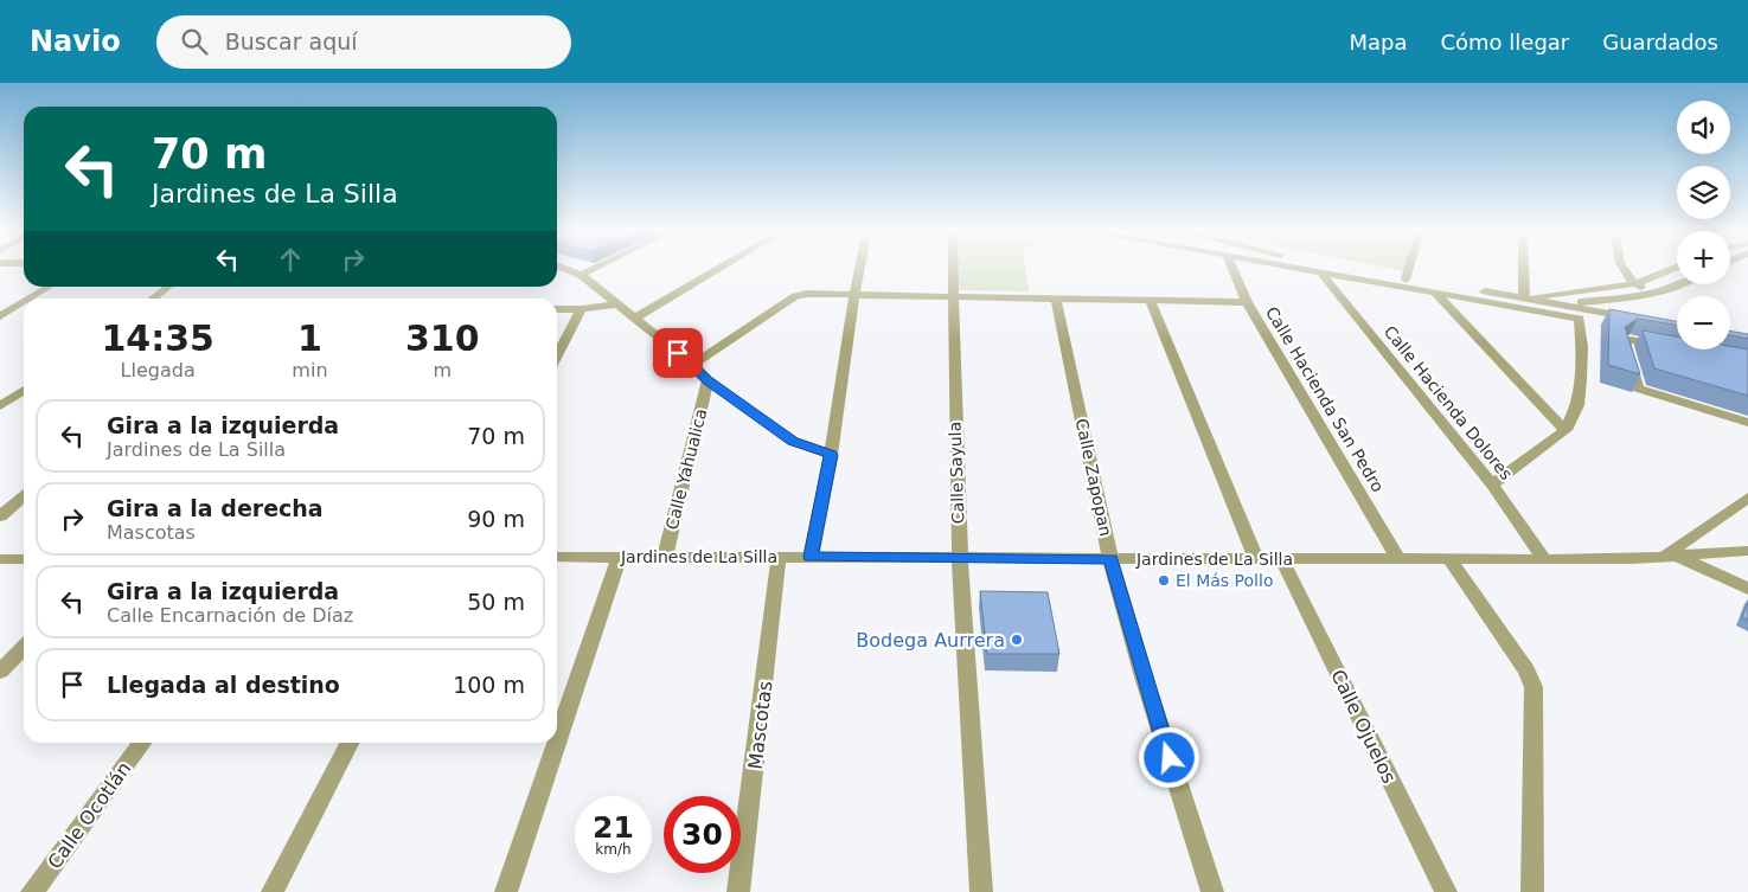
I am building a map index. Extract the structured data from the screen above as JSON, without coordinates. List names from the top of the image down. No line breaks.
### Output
{"streets":{"street":["Calle Hacienda San Pedro","Calle Hacienda Dolores","Calle Yahualica","Calle Sayula","Calle Zapopan","Jardines de La Silla","Mascotas","Calle Ojuelos","Calle Ocotlán"]},"crossings":[["Calle Hacienda San Pedro","Jardines de La Silla"],["Calle Hacienda Dolores","Jardines de La Silla"],["Calle Yahualica","Jardines de La Silla"],["Calle Sayula","Jardines de La Silla"],["Calle Zapopan","Jardines de La Silla"],["Jardines de La Silla","Mascotas"],["Jardines de La Silla","Calle Ojuelos"]],"places":["El Más Pollo","Bodega Aurrera"],"page":{"header":"Navio","search":"Buscar aquí","nav":["Mapa","Cómo llegar","Guardados"],"map_buttons":["+","−"],"turn":["70 m","Jardines de La Silla"],"eta":["14:35","Llegada","1","min","310","m"],"list":[{"name":"Gira a la izquierda","note":"Jardines de La Silla","value":"70 m"},{"name":"Gira a la derecha","note":"Mascotas","value":"90 m"},{"name":"Gira a la izquierda","note":"Calle Encarnación de Díaz","value":"50 m"},{"name":"Llegada al destino","value":"100 m"}],"speed":"21 km/h","limit":"30"}}
